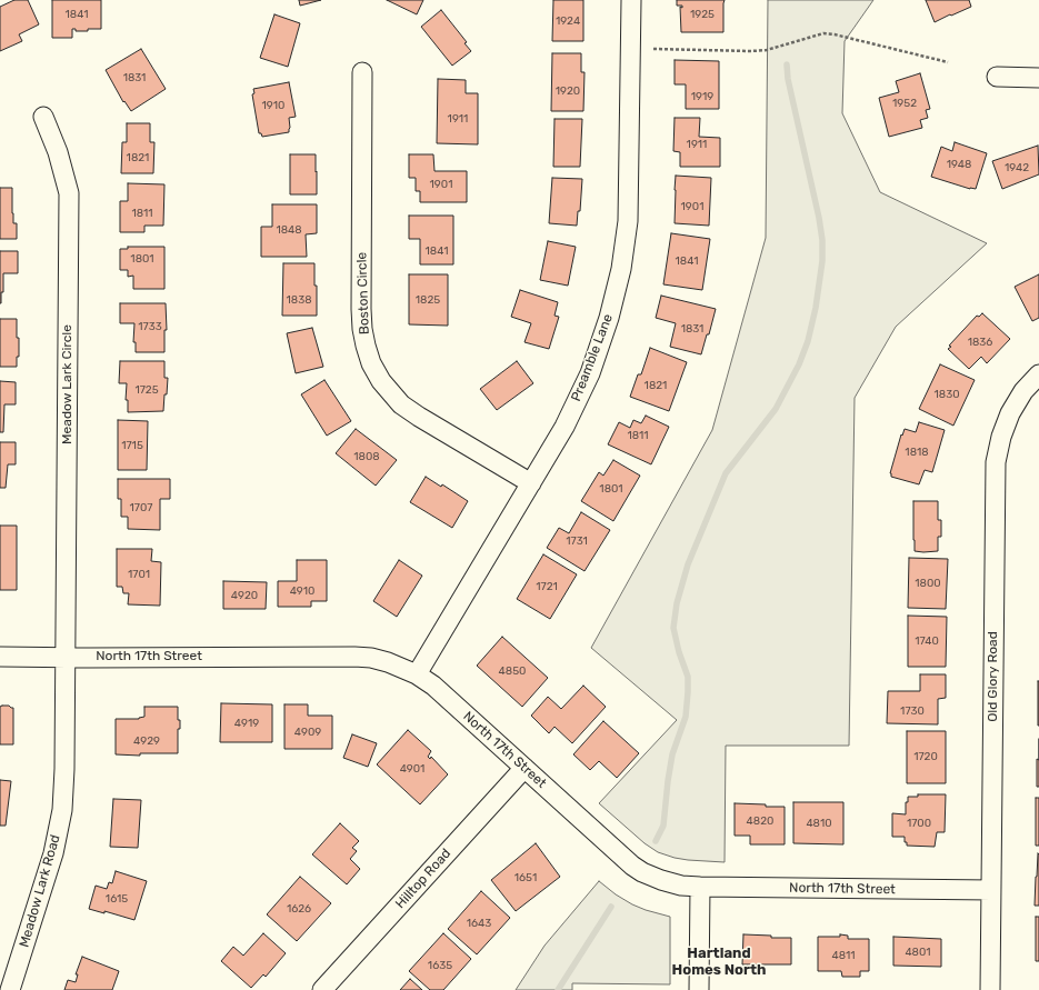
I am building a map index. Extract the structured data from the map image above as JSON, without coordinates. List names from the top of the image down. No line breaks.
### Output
{"streets":{"street":["Boston Circle","Preamble Lane","Meadow Lark Circle","North 17th Street","Old Glory Road","Hilltop Road","Meadow Lark Road"]},"crossings":[["Boston Circle","Preamble Lane"],["Preamble Lane","North 17th Street"],["Meadow Lark Circle","North 17th Street"],["Meadow Lark Circle","Meadow Lark Road"],["North 17th Street","Old Glory Road"],["North 17th Street","Hilltop Road"],["North 17th Street","Meadow Lark Road"]],"districts":["Hartland Homes North"],"house_numbers":["1841","1925","1924","1831","1920","1919","1952","1910","1911","1911","1821","1948","1942","1901","1901","1811","1848","1841","1801","1841","1838","1825","1733","1831","1836","1821","1725","1830","1811","1715","1818","1808","1801","1707","1731","1701","1800","1721","4910","4920","1740","4850","1730","4919","4909","4929","1720","4901","4820","4810","1700","1651","1615","1626","1643","4801","4811","1635"]}
